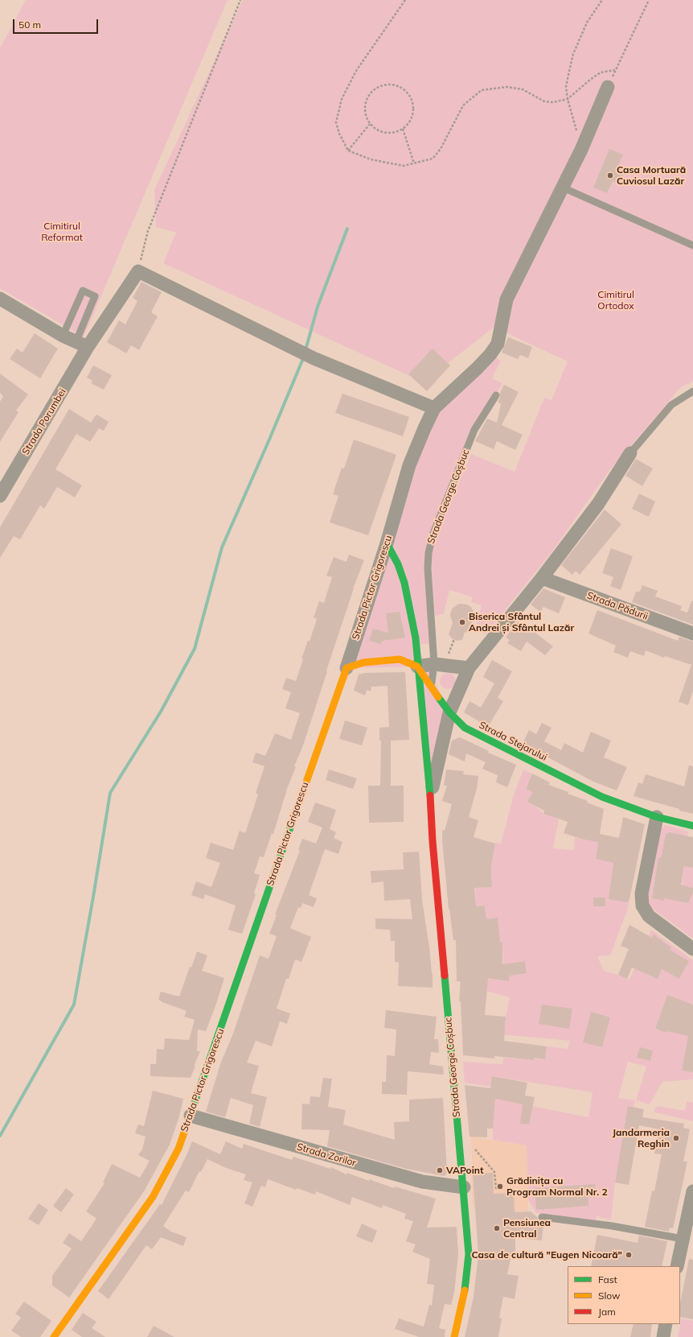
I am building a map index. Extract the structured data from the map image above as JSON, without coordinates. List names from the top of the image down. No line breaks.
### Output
{"streets":{"street":["Strada Porumbei","Strada George Coșbuc","Strada Pictor Grigorescu","Strada Pădurii","Strada Stejarului","Strada Zorilor"]},"crossings":[["Strada George Coșbuc","Strada Pictor Grigorescu"],["Strada George Coșbuc","Strada Pădurii"],["Strada George Coșbuc","Strada Stejarului"],["Strada George Coșbuc","Strada Zorilor"],["Strada Pictor Grigorescu","Strada Stejarului"],["Strada Pictor Grigorescu","Strada Zorilor"]],"parks":["Cimitirul Reformat","Cimitirul Ortodox"],"places":["Casa Mortuară Cuviosul Lazăr","Biserica Sfântul Andrei și Sfântul Lazăr","Jandarmeria Reghin","VAPoint","Grădinița cu Program Normal Nr. 2","Pensiunea Central","Casa de cultură \"Eugen Nicoară\""],"legend":["Fast","Slow","Jam"],"scale_bar":"50 m"}
